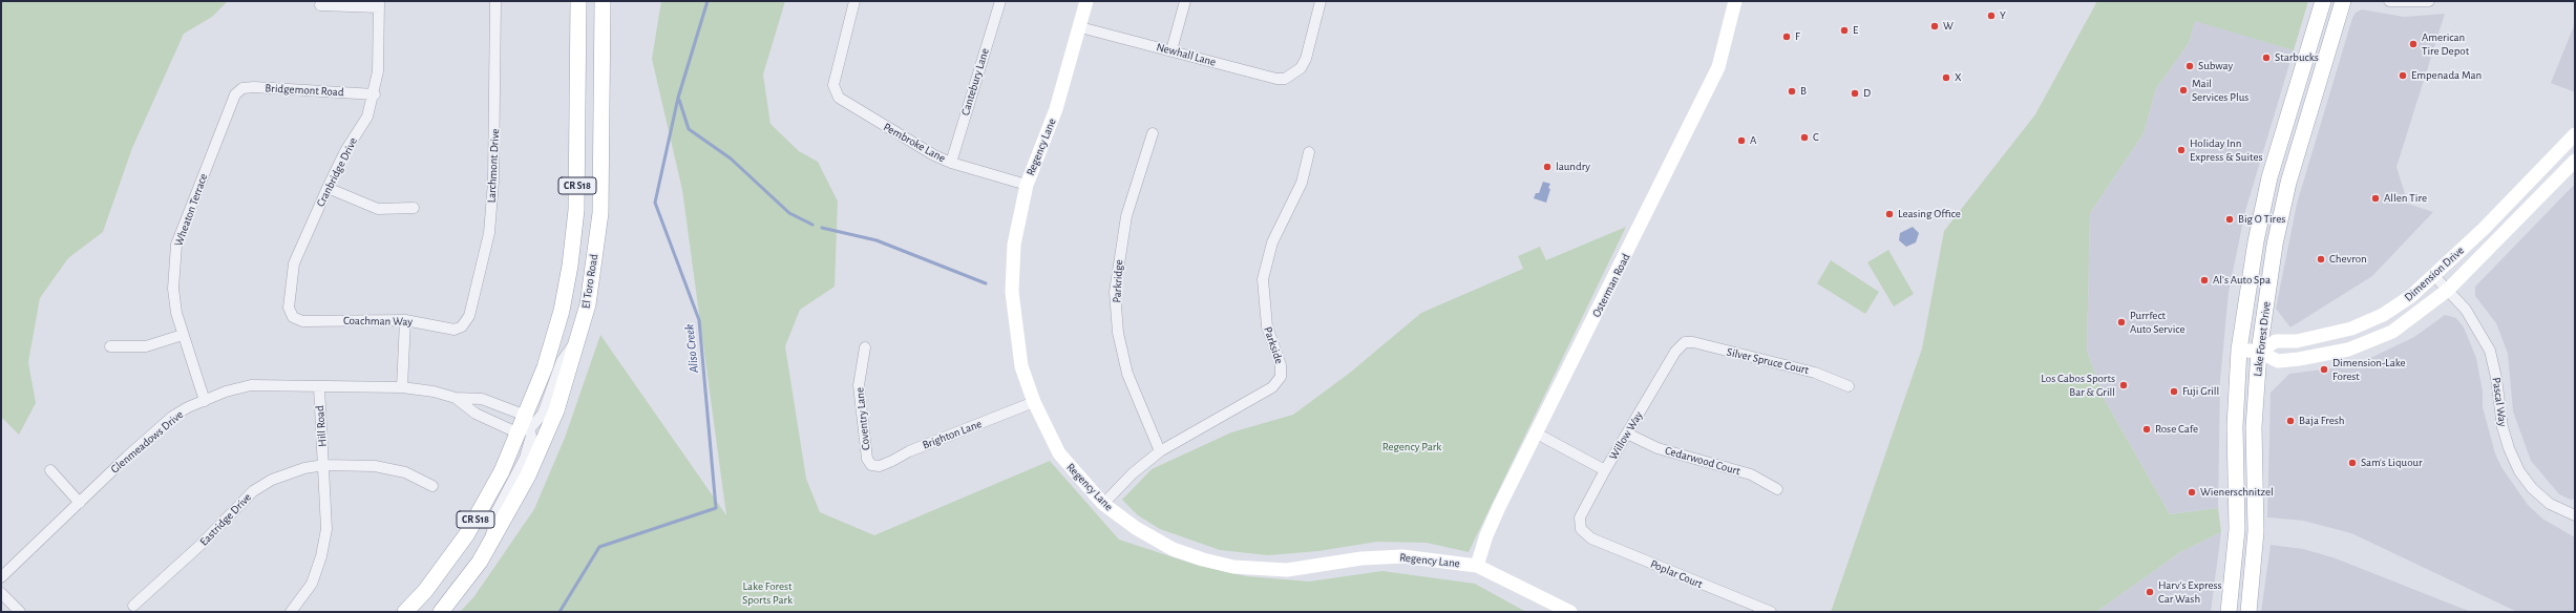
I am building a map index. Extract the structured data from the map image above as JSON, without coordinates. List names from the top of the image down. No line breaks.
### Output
{"streets":{"main road":["CR S18","El Toro Road","Lake Forest Drive"],"street":["Newhall Lane","Cantebury Lane","Bridgemont Road","Pembroke Lane","Regency Lane","Larchmont Drive","Cranbridge Drive","Wheaton Terrace","Dimension Drive","Parkridge","Osterman Road","Coachman Way","Parkside","Silver Spruce Court","Pascal Way","Coventry Lane","Hill Road","Brighton Lane","Willow Way","Glenmeadows Drive","Cedarwood Court","Eastridge Drive","Poplar Court"]},"crossings":[["Newhall Lane","Regency Lane"],["Cantebury Lane","Pembroke Lane"],["Bridgemont Road","Cranbridge Drive"],["Bridgemont Road","Wheaton Terrace"],["Pembroke Lane","Regency Lane"],["Regency Lane","Osterman Road"],["Regency Lane","Parkside"],["Regency Lane","Brighton Lane"],["Larchmont Drive","Coachman Way"],["Cranbridge Drive","Coachman Way"],["Wheaton Terrace","Glenmeadows Drive"],["Dimension Drive","Lake Forest Drive"],["Dimension Drive","Pascal Way"],["El Toro Road","Glenmeadows Drive"],["Parkridge","Parkside"],["Silver Spruce Court","Willow Way"],["Coventry Lane","Brighton Lane"],["Hill Road","Glenmeadows Drive"],["Hill Road","Eastridge Drive"],["Willow Way","Cedarwood Court"],["Willow Way","Poplar Court"]],"water":["Aliso Creek"],"parks":["Regency Park","Lake Forest Sports Park"],"places":["Y","W","E","F","American Tire Depot","Starbucks","Subway","Empenada Man","X","Mail Services Plus","B","D","C","A","Holiday Inn Express & Suites","laundry","Allen Tire","Leasing Office","Big O Tires","Chevron","Al's Auto Spa","Purrfect Auto Service","Dimension-Lake Forest","Los Cabos Sports Bar & Grill","Fuji Grill","Baja Fresh","Rose Cafe","Sam's Liquour","Wienerschnitzel","Harv's Express Car Wash"]}
